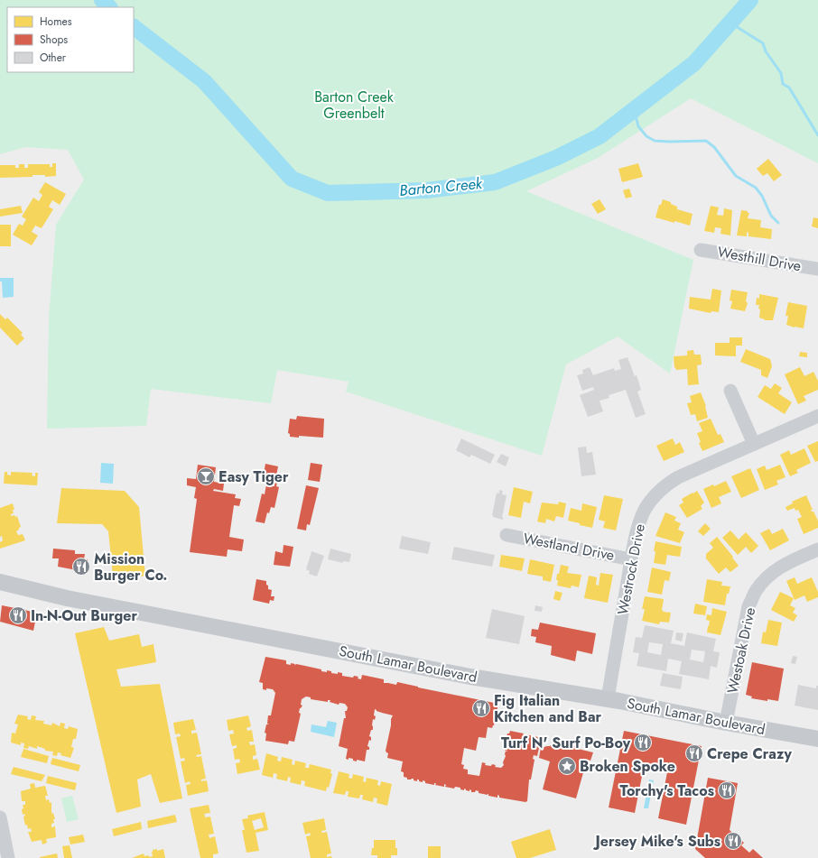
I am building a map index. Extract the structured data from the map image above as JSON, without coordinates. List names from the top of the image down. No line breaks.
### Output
{"streets":{"main road":["South Lamar Boulevard"],"street":["Westhill Drive","Westland Drive","Westrock Drive","Westoak Drive"]},"crossings":[["Westland Drive","Westrock Drive"],["Westrock Drive","South Lamar Boulevard"],["Westoak Drive","South Lamar Boulevard"]],"water":["Barton Creek"],"parks":["Barton Creek Greenbelt"],"places":{"bar":["Easy Tiger"],"restaurant":["Mission Burger Co.","In-N-Out Burger","Fig Italian Kitchen and Bar","Turf N' Surf Po-Boy","Crepe Crazy","Torchy's Tacos","Jersey Mike's Subs"],"place":["Broken Spoke"]},"legend":["Homes","Shops","Other"]}
